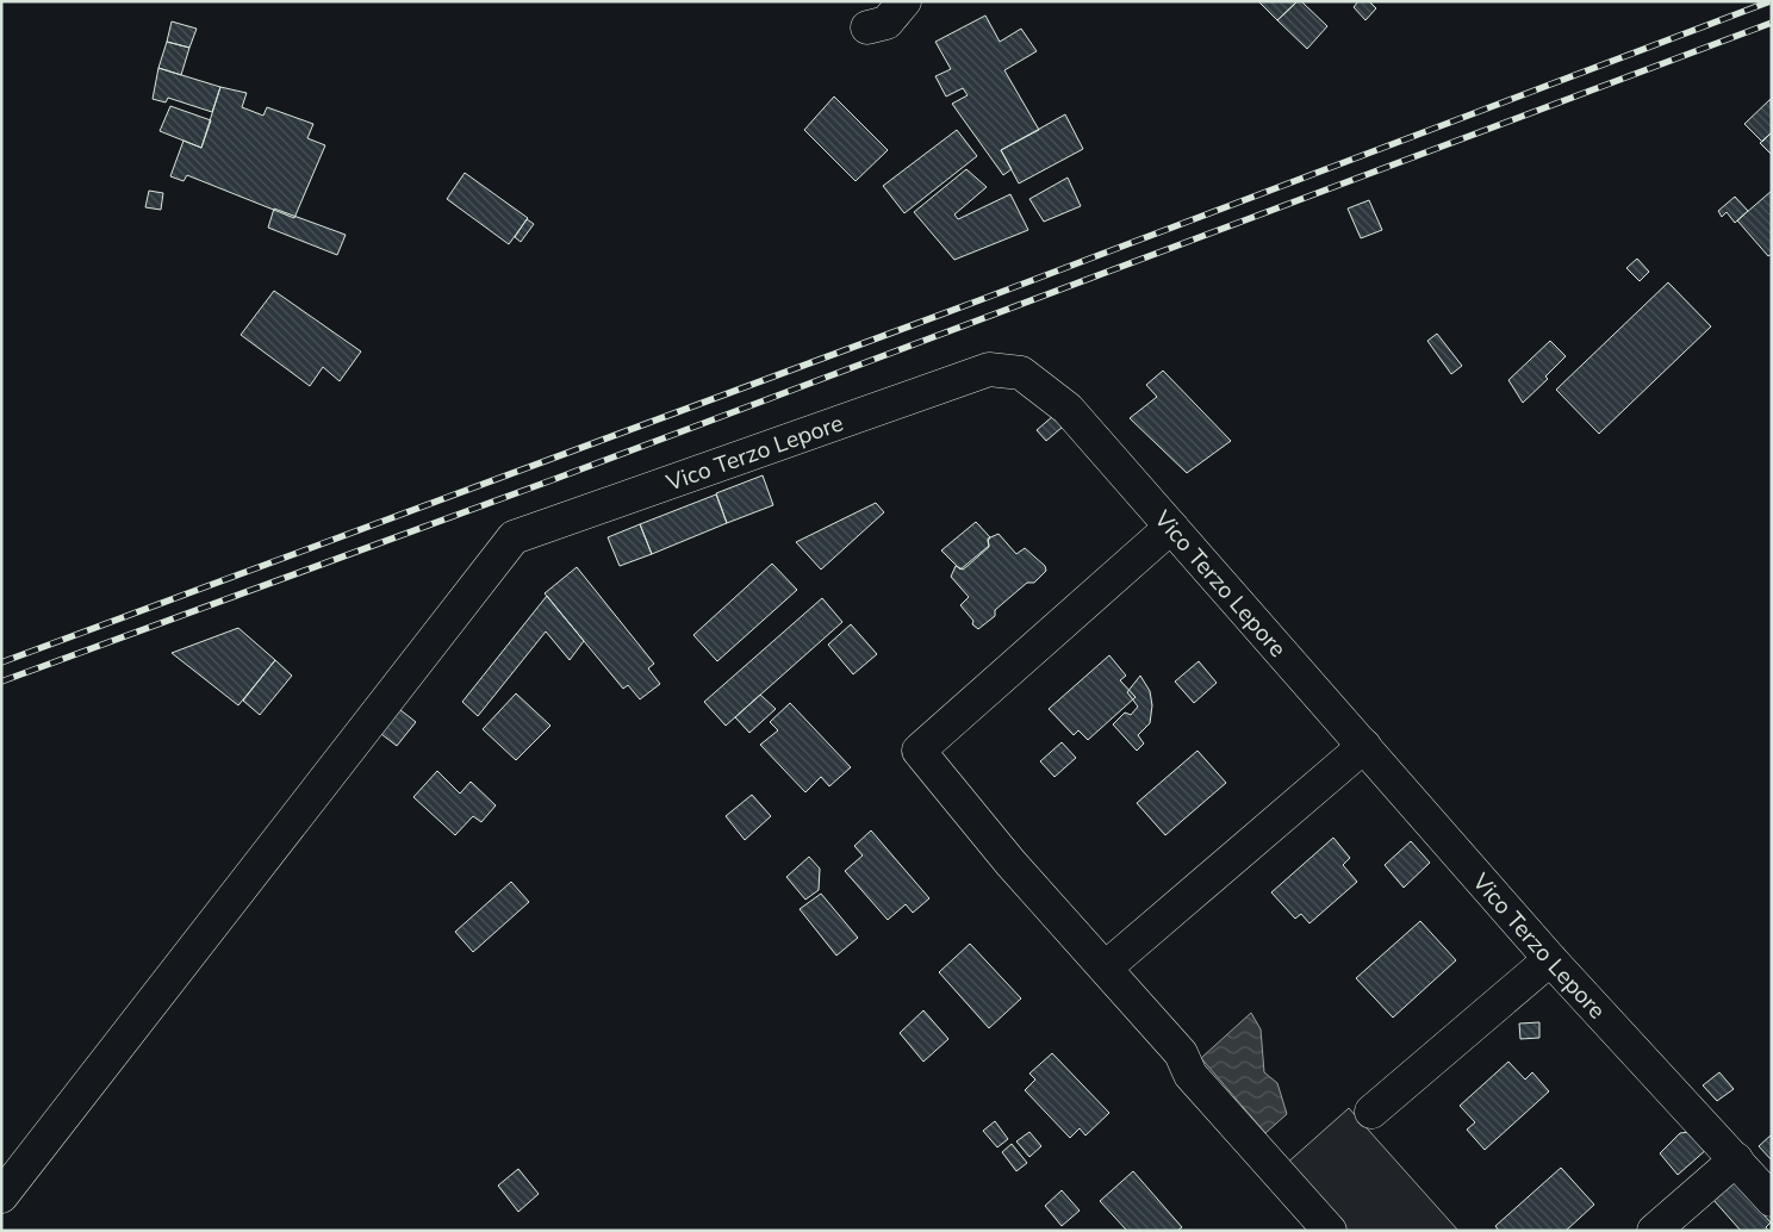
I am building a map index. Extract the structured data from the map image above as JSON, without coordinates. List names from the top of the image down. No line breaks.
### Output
{"streets":{"street":["Vico Terzo Lepore"]}}
